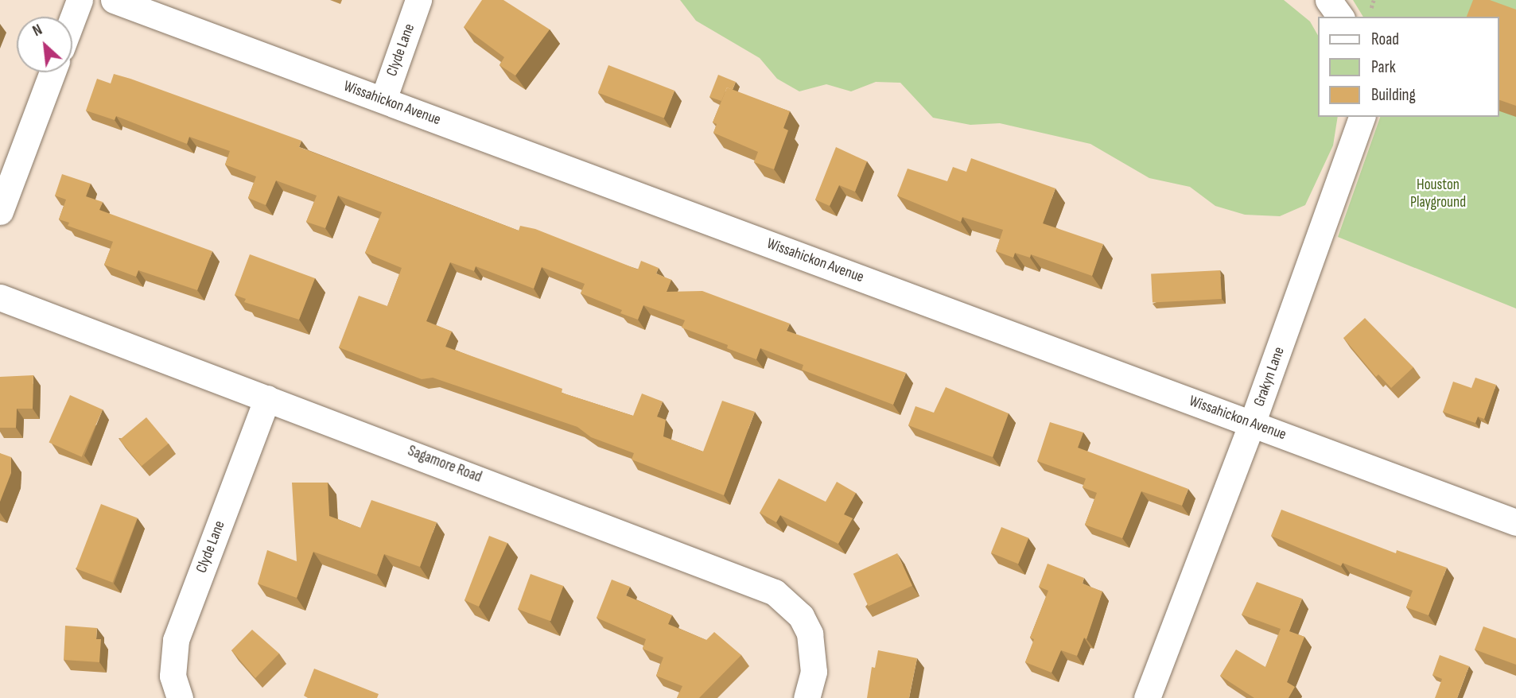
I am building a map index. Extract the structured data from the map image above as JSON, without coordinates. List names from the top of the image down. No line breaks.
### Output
{"streets":{"street":["Clyde Lane","Wissahickon Avenue","Grakyn Lane","Sagamore Road"]},"crossings":[["Clyde Lane","Wissahickon Avenue"],["Clyde Lane","Sagamore Road"],["Wissahickon Avenue","Grakyn Lane"]],"parks":["Houston Playground"],"legend":["Road","Park","Building"],"north":"top left"}
